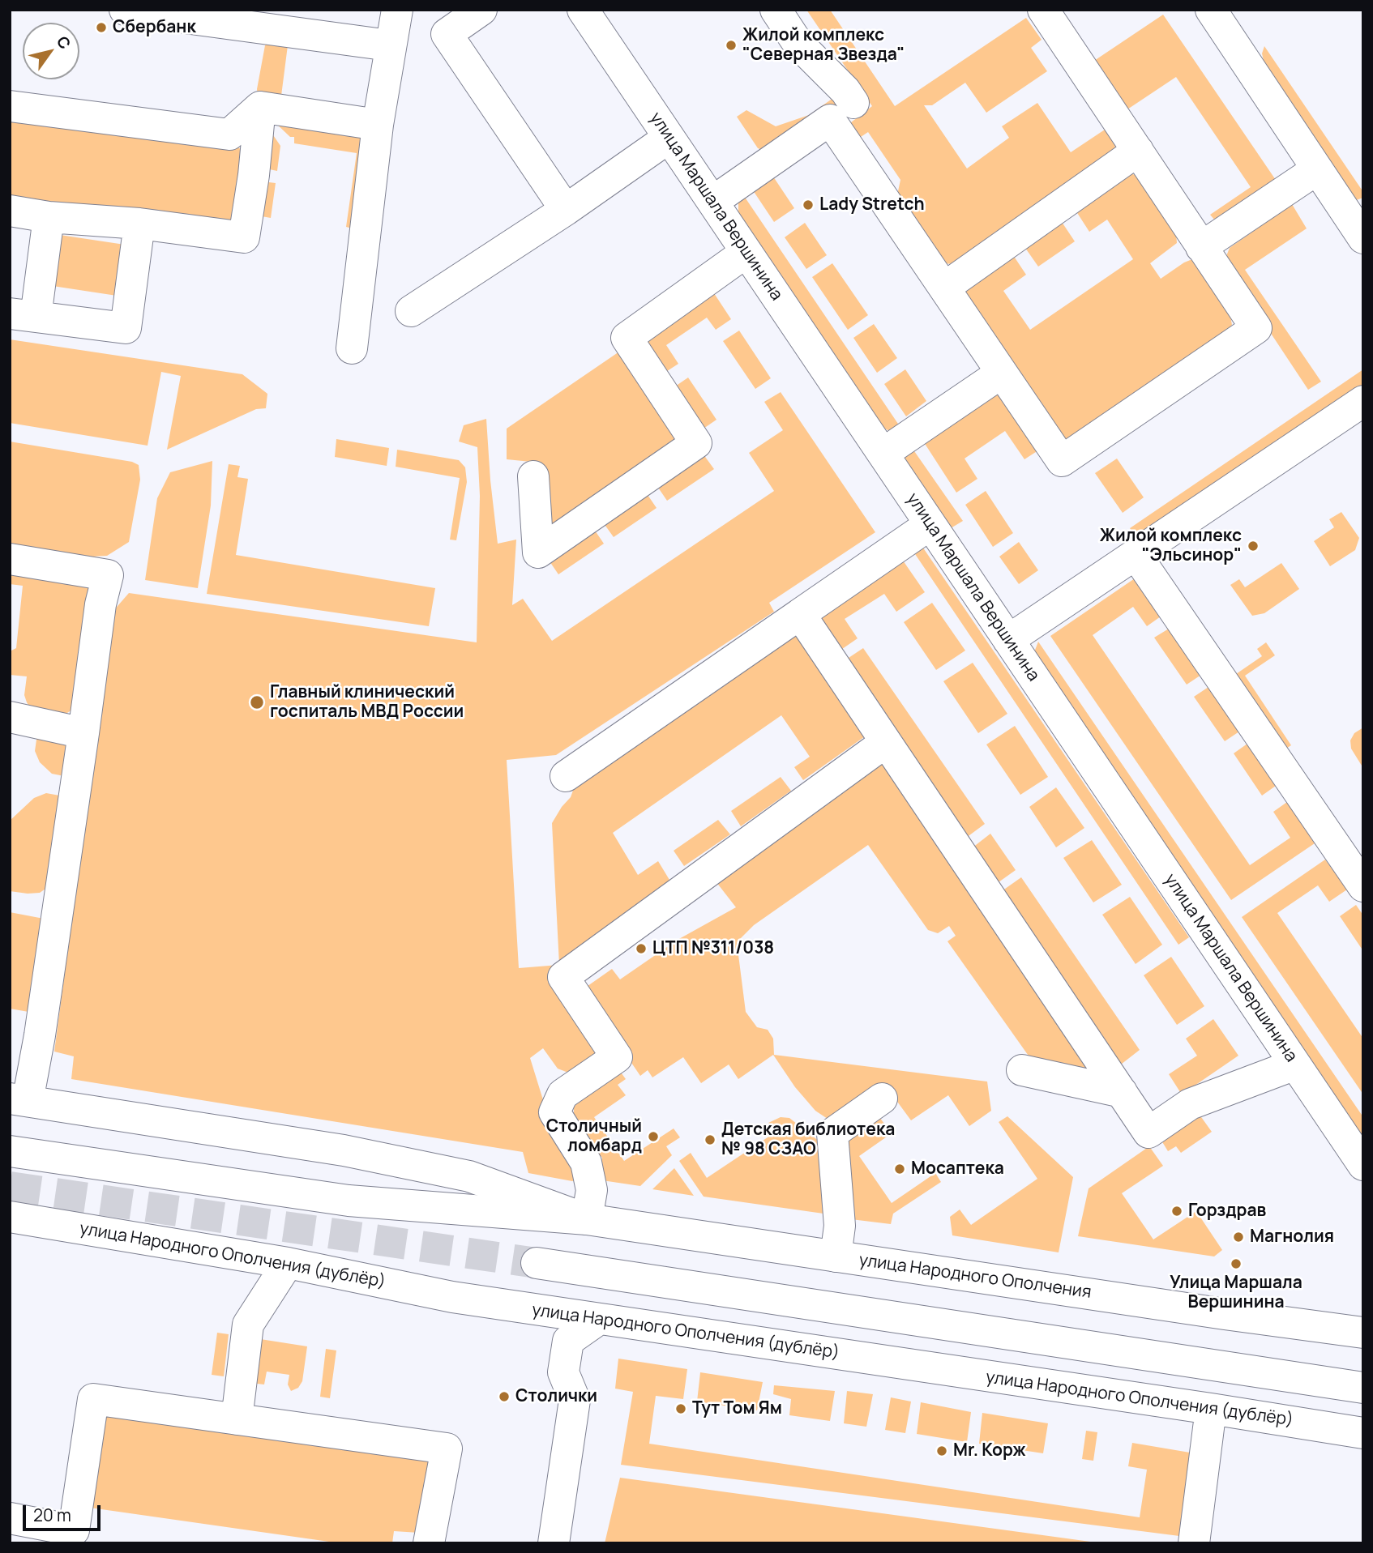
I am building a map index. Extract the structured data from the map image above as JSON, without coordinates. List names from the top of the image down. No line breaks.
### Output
{"streets":{"street":["улица Маршала Вершинина","улица Народного Ополчения (дублёр)","улица Народного Ополчения"]},"places":["Сбербанк","Жилой комплекс \"Северная Звезда\"","Lady Stretch","Жилой комплекс \"Эльсинор\"","Главный клинический госпиталь МВД России","ЦТП №311/038","Столичный ломбард","Детская библиотека № 98 СЗАО","Мосаптека","Горздрав","Магнолия","Улица Маршала Вершинина","Столички","Тут Том Ям","Mr. Корж"],"scale_bar":"20 m","north":"top right"}
